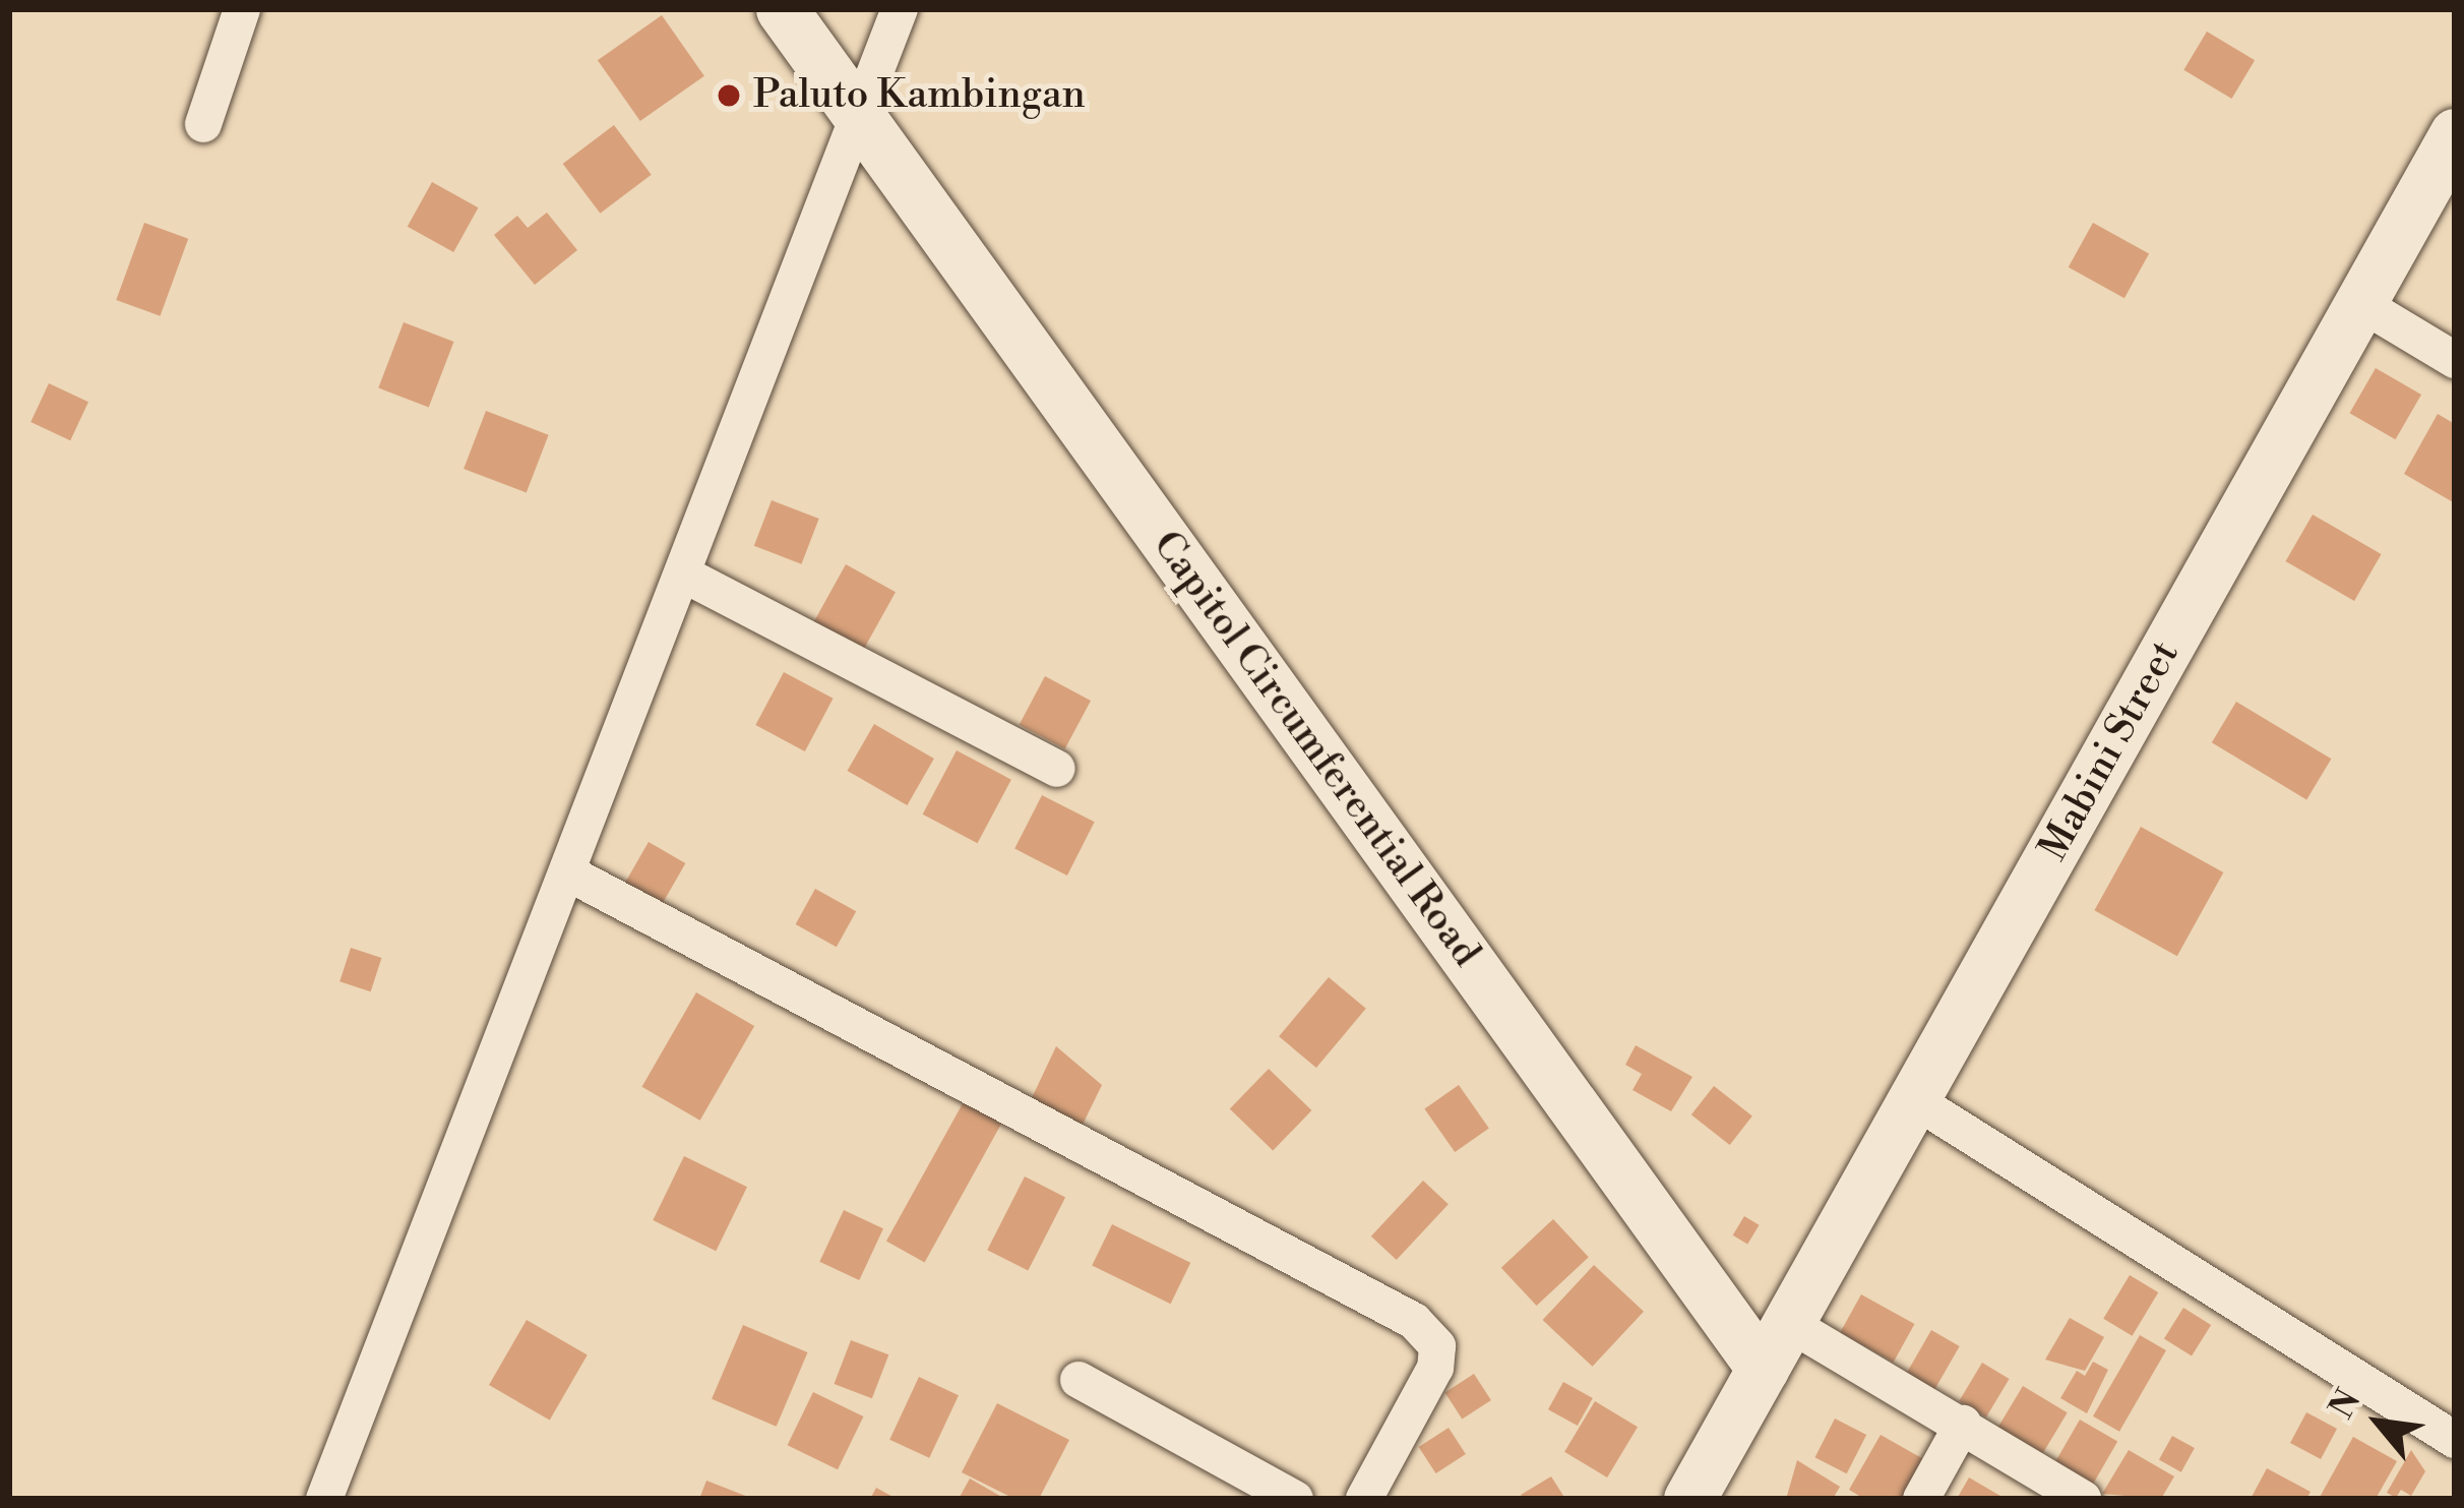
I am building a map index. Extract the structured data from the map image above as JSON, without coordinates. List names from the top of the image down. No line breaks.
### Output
{"streets":{"main road":["Capitol Circumferential Road","Mabini Street"]},"crossings":[["Capitol Circumferential Road","Mabini Street"]],"places":["Paluto Kambingan"],"north":"top left"}
